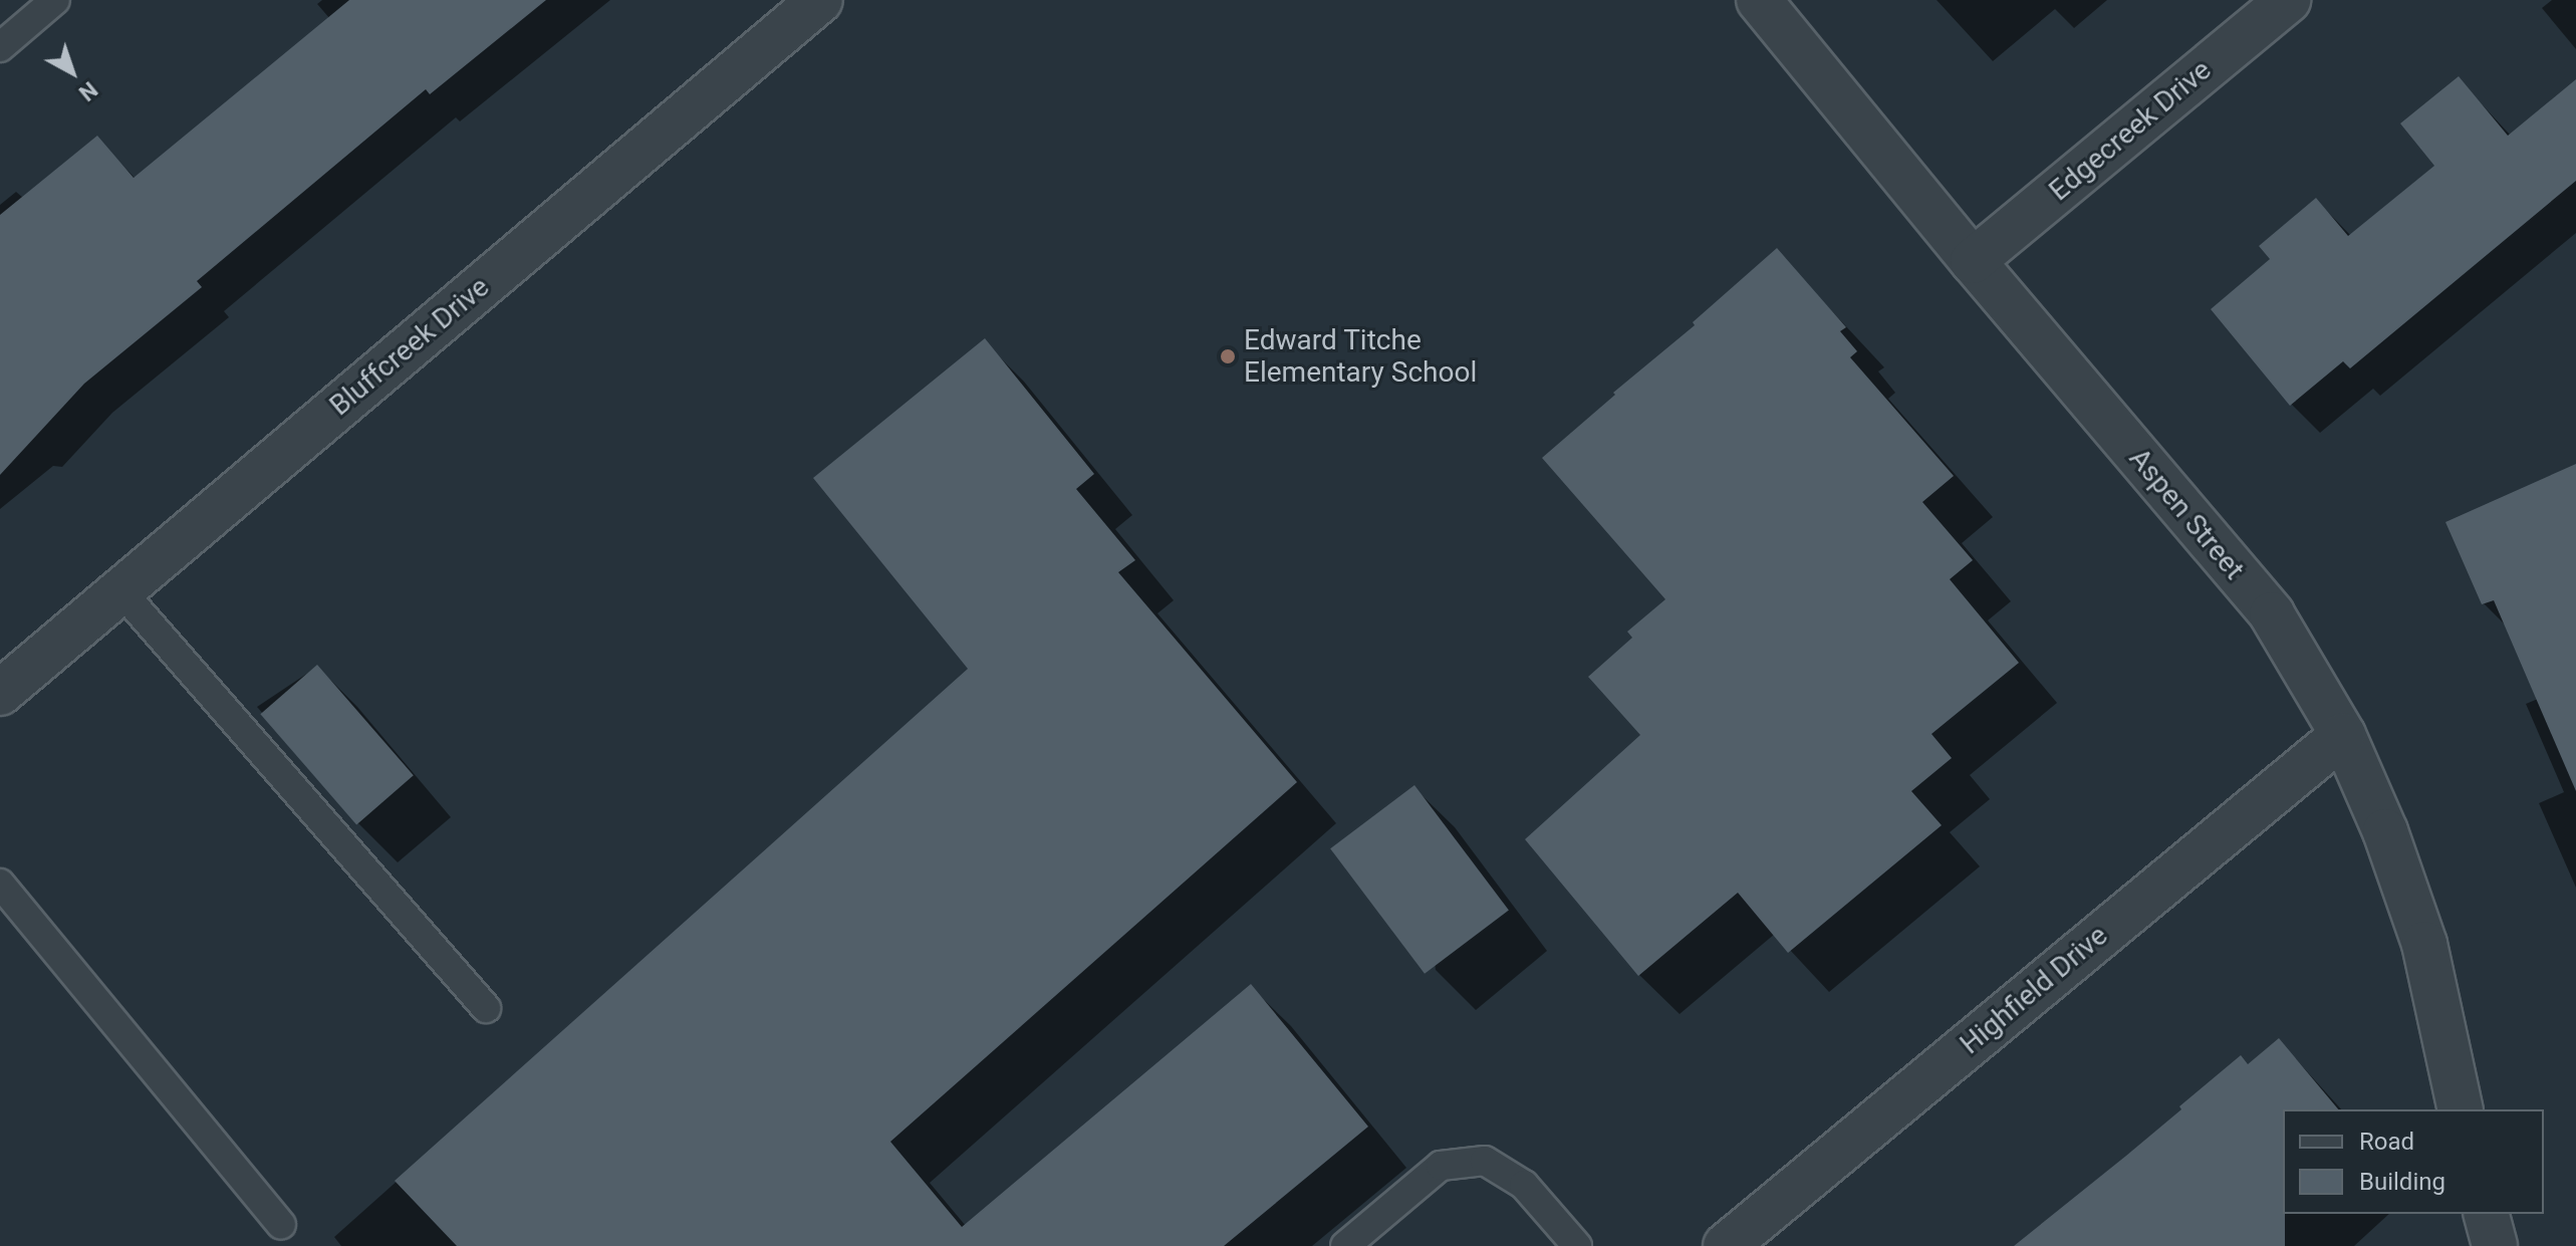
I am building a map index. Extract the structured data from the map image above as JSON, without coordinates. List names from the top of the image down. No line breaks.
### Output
{"streets":{"street":["Edgecreek Drive","Bluffcreek Drive","Aspen Street","Highfield Drive"]},"crossings":[["Edgecreek Drive","Aspen Street"],["Aspen Street","Highfield Drive"]],"places":["Edward Titche Elementary School"],"legend":["Road","Building"],"north":"bottom right"}
